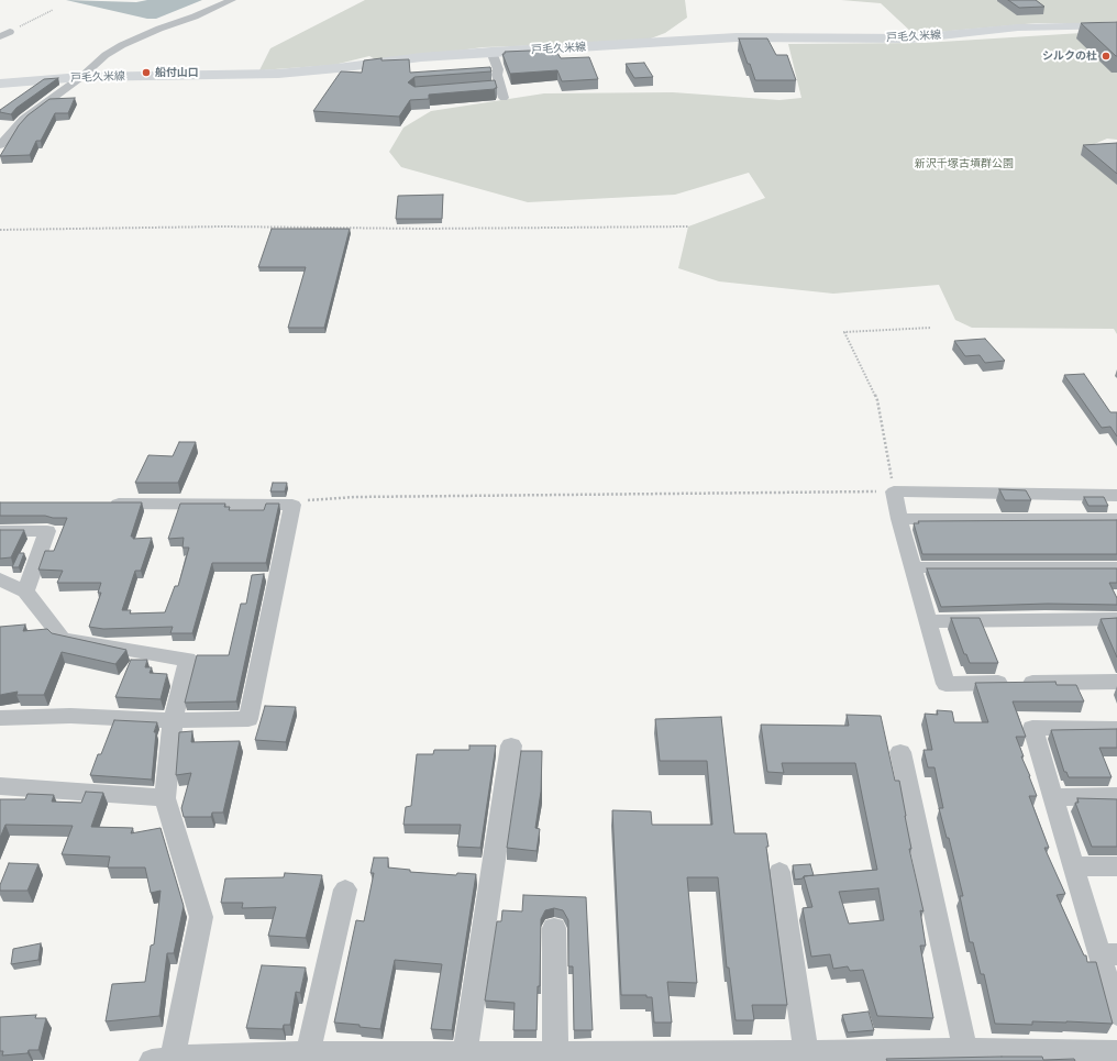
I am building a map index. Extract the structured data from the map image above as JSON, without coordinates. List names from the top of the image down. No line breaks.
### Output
{"streets":{"main road":["戸毛久米線"]},"parks":["新沢千塚古墳群公園"],"places":["シルクの杜","船付山口"]}
